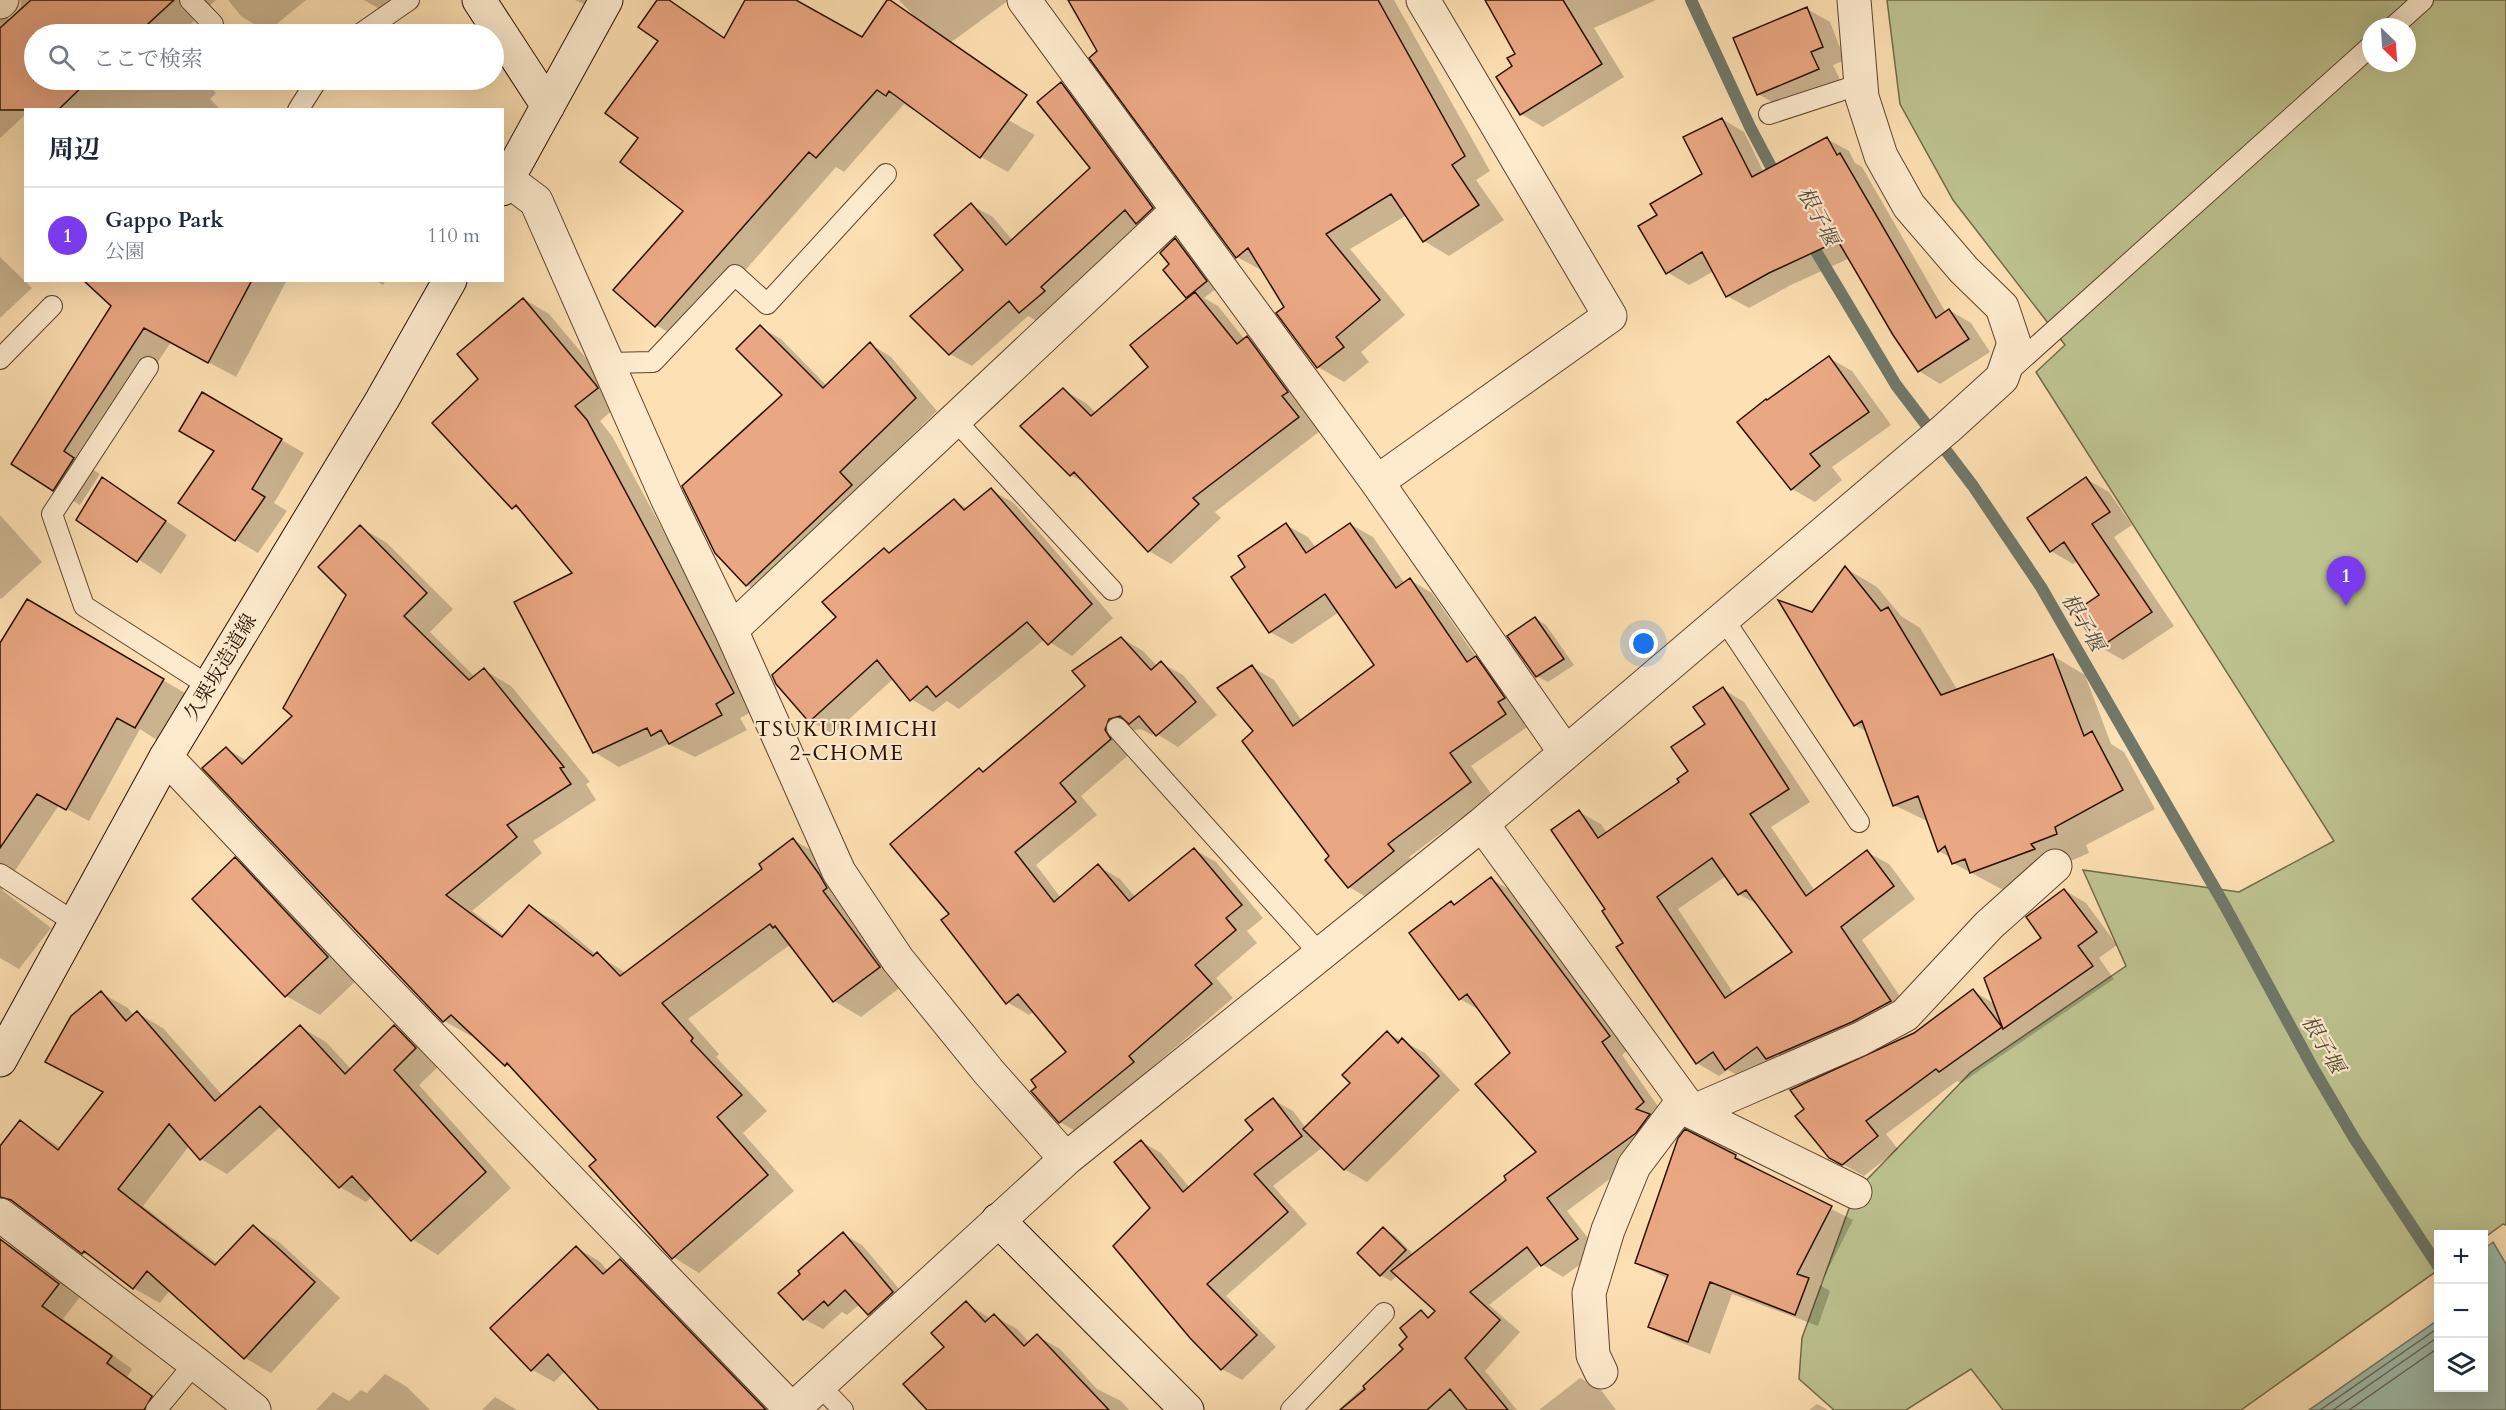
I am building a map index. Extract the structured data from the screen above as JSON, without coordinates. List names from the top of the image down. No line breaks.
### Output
{"streets":{"street":["久栗坂造道線"]},"districts":["TSUKURIMICHI 2-CHOME"],"water":["根子堰"],"north":"bottom right","page":{"search":"ここで検索","heading":"周辺","list":[{"mark":"1","name":"Gappo Park","note":"公園","value":"110 m"}],"pins":"1","map_buttons":["+","−"]}}
